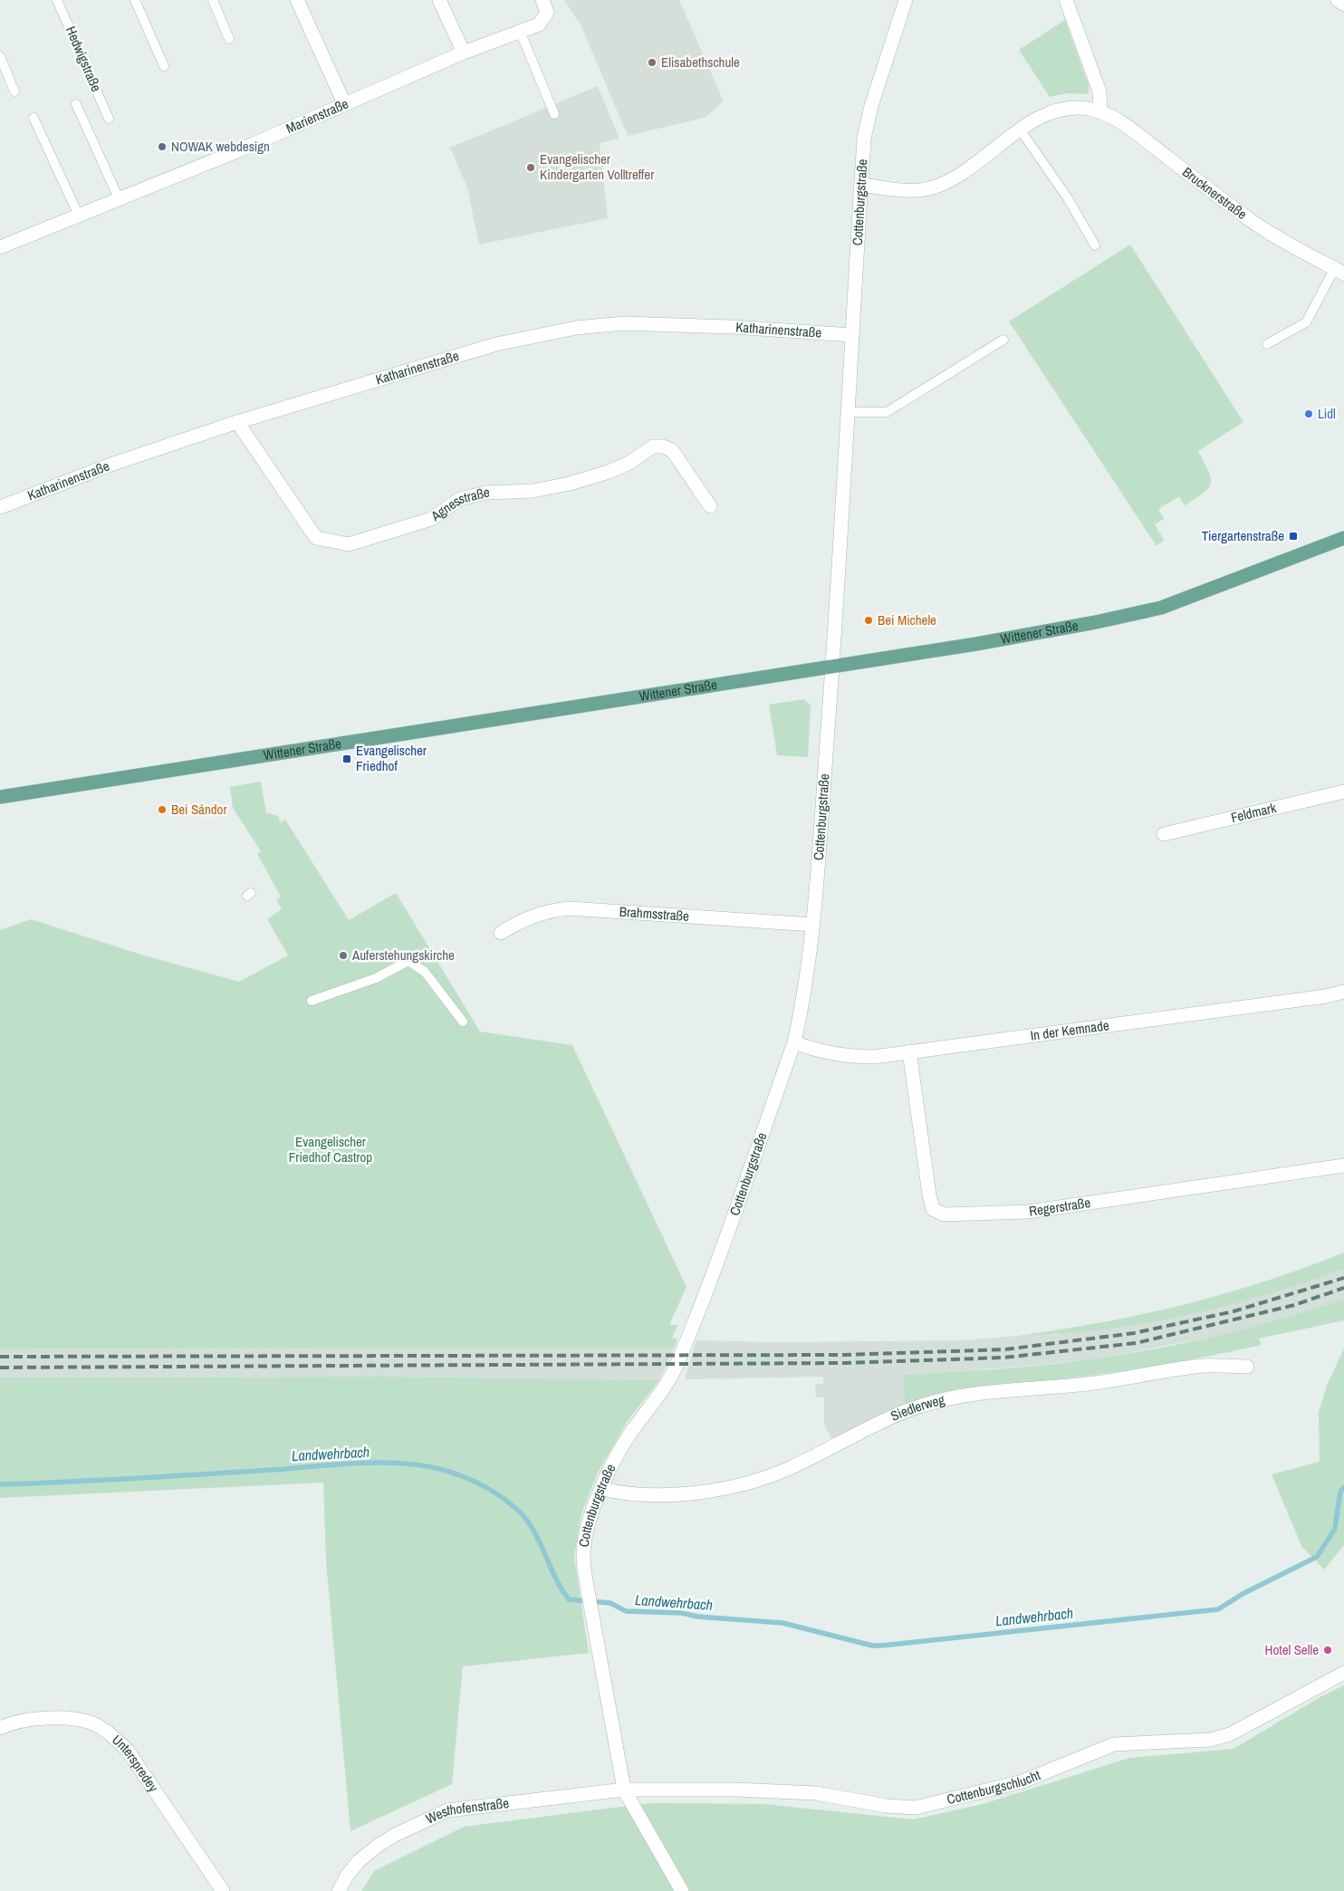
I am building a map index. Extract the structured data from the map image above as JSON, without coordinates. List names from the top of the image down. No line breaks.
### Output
{"streets":{"main road":["Wittener Straße"],"street":["Marienstraße","Brucknerstraße","Cottenburgstraße","Katharinenstraße","Agnesstraße","Feldmark","Brahmsstraße","In der Kemnade","Regerstraße","Siedlerweg","Unterspredey","Cottenburgschlucht","Westhofenstraße"],"lane":["Hedwigstraße"]},"crossings":[["Brucknerstraße","Cottenburgstraße"],["Cottenburgstraße","Katharinenstraße"],["Cottenburgstraße","Wittener Straße"],["Cottenburgstraße","Brahmsstraße"],["Cottenburgstraße","In der Kemnade"],["Cottenburgstraße","Siedlerweg"],["Cottenburgstraße","Cottenburgschlucht"],["Cottenburgstraße","Westhofenstraße"],["Katharinenstraße","Agnesstraße"],["In der Kemnade","Regerstraße"],["Cottenburgschlucht","Westhofenstraße"]],"water":["Landwehrbach"],"parks":["Evangelischer Friedhof Castrop"],"places":{"other":["Elisabethschule","NOWAK webdesign","Evangelischer Kindergarten Volltreffer","Lidl","Bei Michele","Bei Sándor","Auferstehungskirche","Hotel Selle"],"transit":["Tiergartenstraße","Evangelischer Friedhof"]}}
